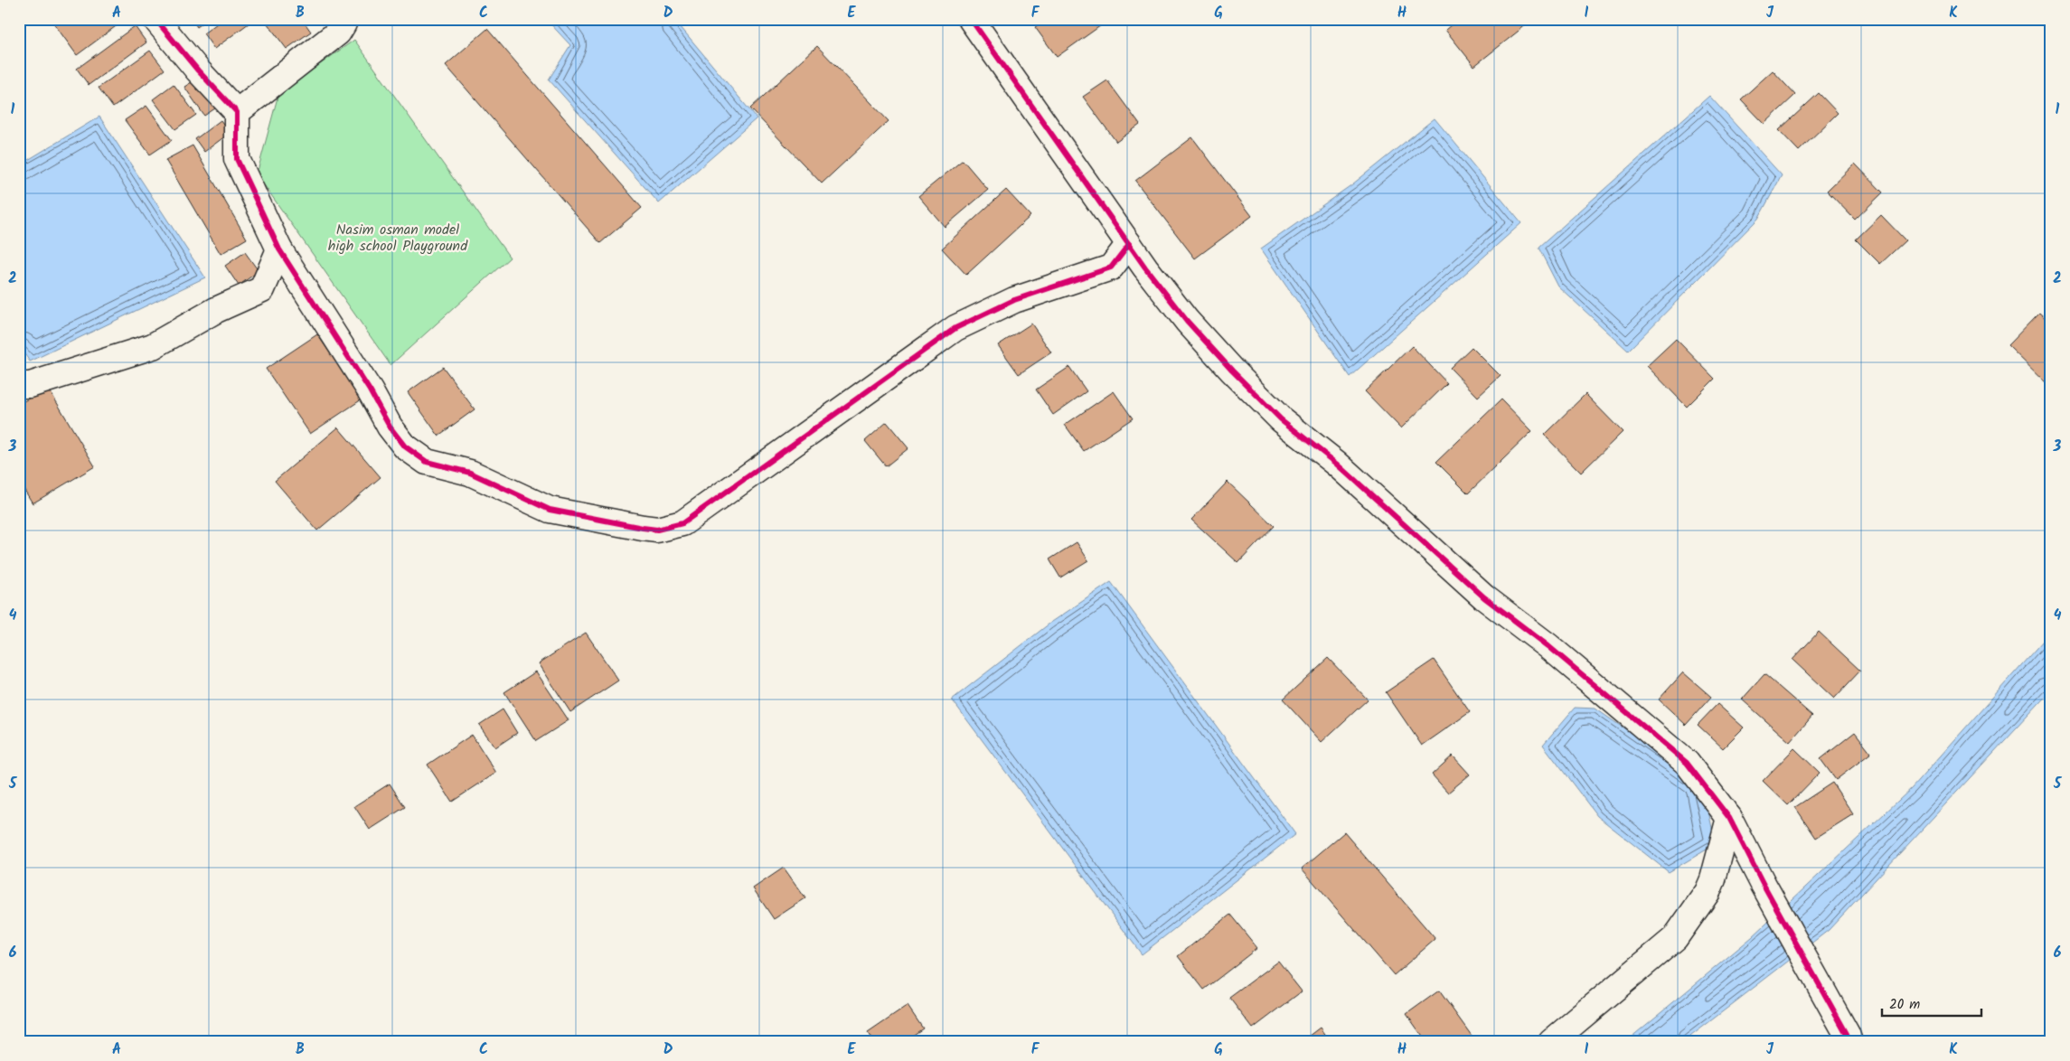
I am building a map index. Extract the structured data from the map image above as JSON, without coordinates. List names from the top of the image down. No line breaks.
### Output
{"parks":["Nasim osman model high school Playground"],"scale_bar":"20 m","grid":{"columns":["A","B","C","D","E","F","G","H","I","J","K"],"rows":["1","2","3","4","5","6"]}}
